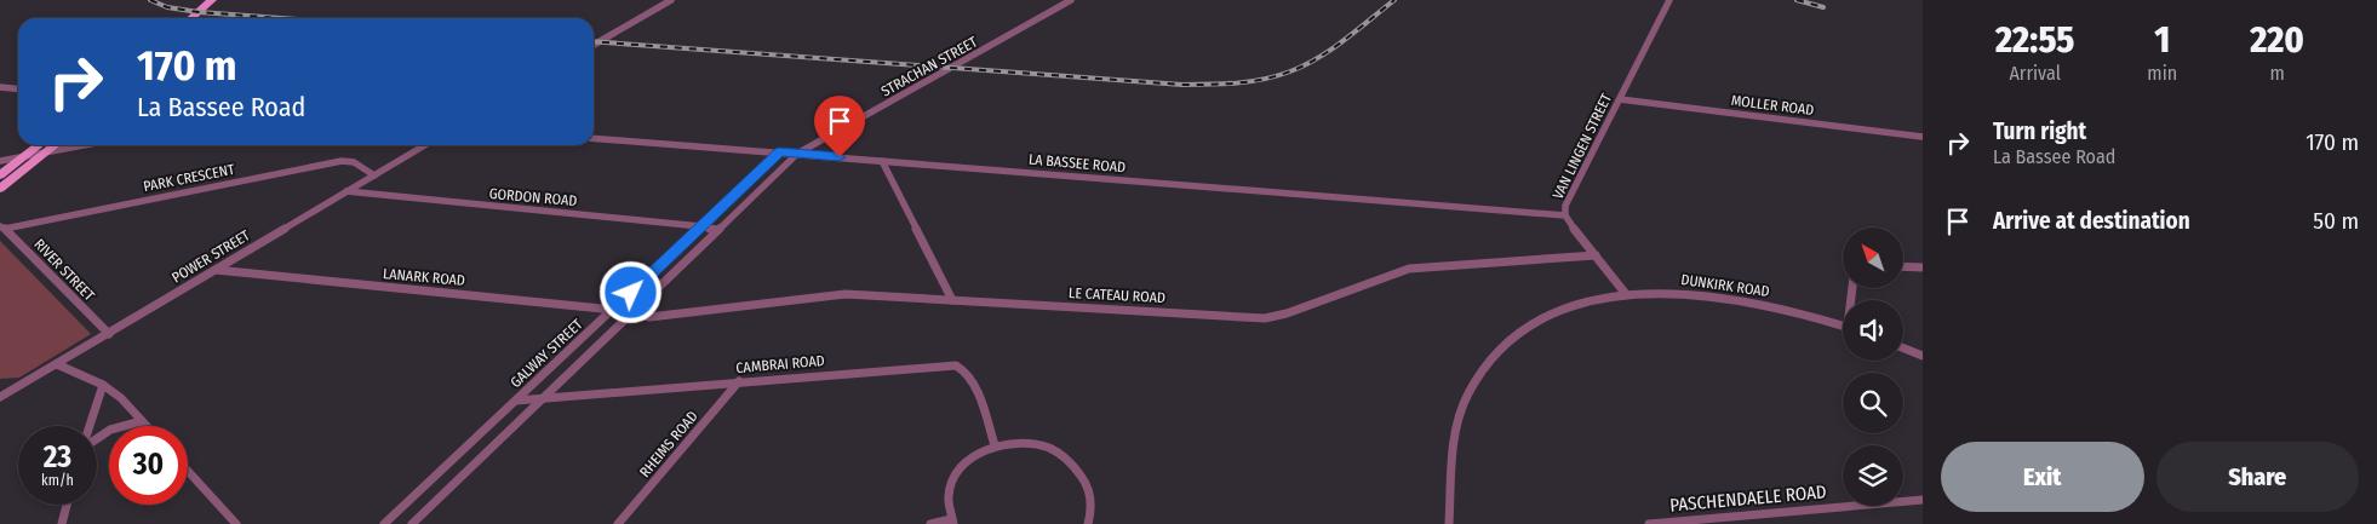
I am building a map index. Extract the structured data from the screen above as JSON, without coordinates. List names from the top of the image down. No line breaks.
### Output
{"streets":{"street":["STRACHAN STREET","MOLLER ROAD","VAN LINGEN STREET","LA BASSEE ROAD","PARK CRESCENT","GORDON ROAD","POWER STREET","RIVER STREET","LANARK ROAD","DUNKIRK ROAD","LE CATEAU ROAD","GALWAY STREET","CAMBRAI ROAD","RHEIMS ROAD","PASCHENDAELE ROAD"]},"crossings":[["STRACHAN STREET","LA BASSEE ROAD"],["STRACHAN STREET","GALWAY STREET"],["MOLLER ROAD","VAN LINGEN STREET"],["VAN LINGEN STREET","LA BASSEE ROAD"],["VAN LINGEN STREET","DUNKIRK ROAD"],["VAN LINGEN STREET","LE CATEAU ROAD"],["LA BASSEE ROAD","GALWAY STREET"],["PARK CRESCENT","POWER STREET"],["PARK CRESCENT","RIVER STREET"],["GORDON ROAD","POWER STREET"],["GORDON ROAD","GALWAY STREET"],["POWER STREET","RIVER STREET"],["POWER STREET","LANARK ROAD"],["LANARK ROAD","LE CATEAU ROAD"],["LANARK ROAD","GALWAY STREET"],["LE CATEAU ROAD","GALWAY STREET"],["GALWAY STREET","CAMBRAI ROAD"],["CAMBRAI ROAD","RHEIMS ROAD"]],"north":"top left","page":{"eta":["22:55","Arrival","1","min","220","m"],"turn":["170 m","La Bassee Road"],"list":[{"name":"Turn right","note":"La Bassee Road","value":"170 m"},{"name":"Arrive at destination","value":"50 m"}],"speed":"23 km/h","limit":"30","buttons":["Exit","Share"]}}
